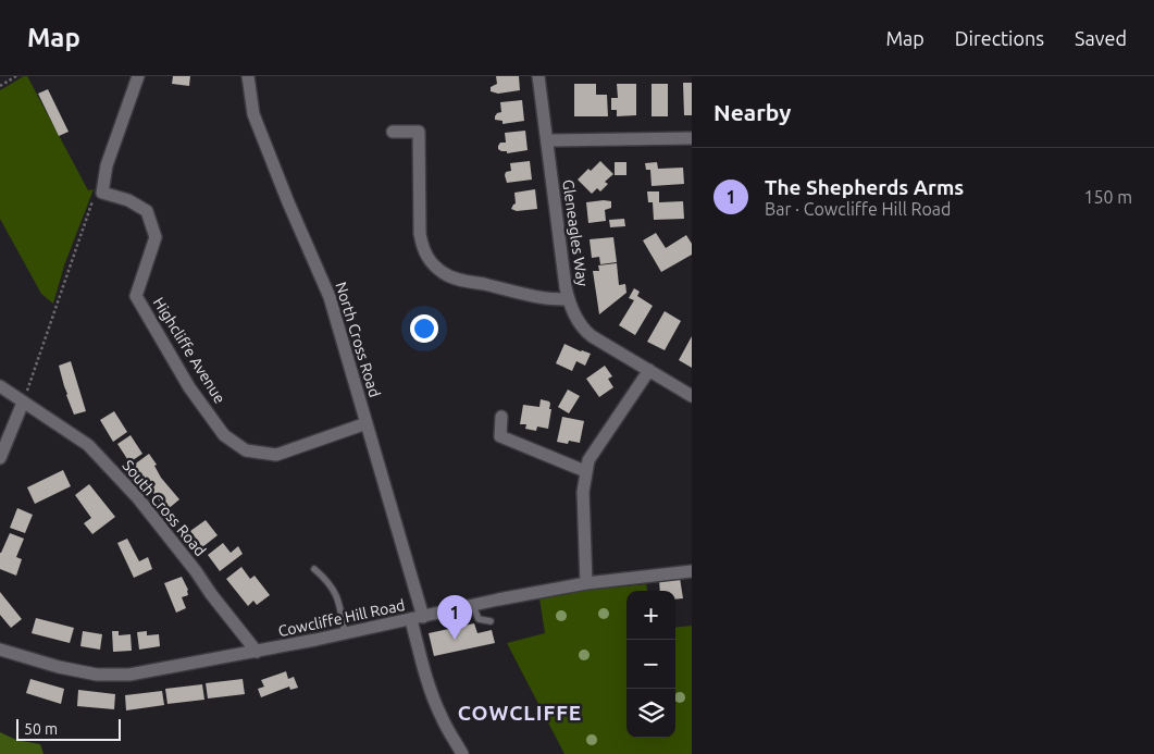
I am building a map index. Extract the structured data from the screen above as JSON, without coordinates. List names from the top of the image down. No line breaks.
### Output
{"streets":{"street":["Gleneagles Way","North Cross Road","Highcliffe Avenue","South Cross Road","Cowcliffe Hill Road"]},"crossings":[["North Cross Road","Highcliffe Avenue"],["North Cross Road","Cowcliffe Hill Road"],["South Cross Road","Cowcliffe Hill Road"]],"districts":["COWCLIFFE"],"scale_bar":"50 m","page":{"header":"Map","nav":["Map","Directions","Saved"],"heading":"Nearby","list":[{"mark":"1","name":"The Shepherds Arms","note":"Bar · Cowcliffe Hill Road","value":"150 m"}],"map_buttons":["+","−"],"pins":"1","scale":"50 m"}}
